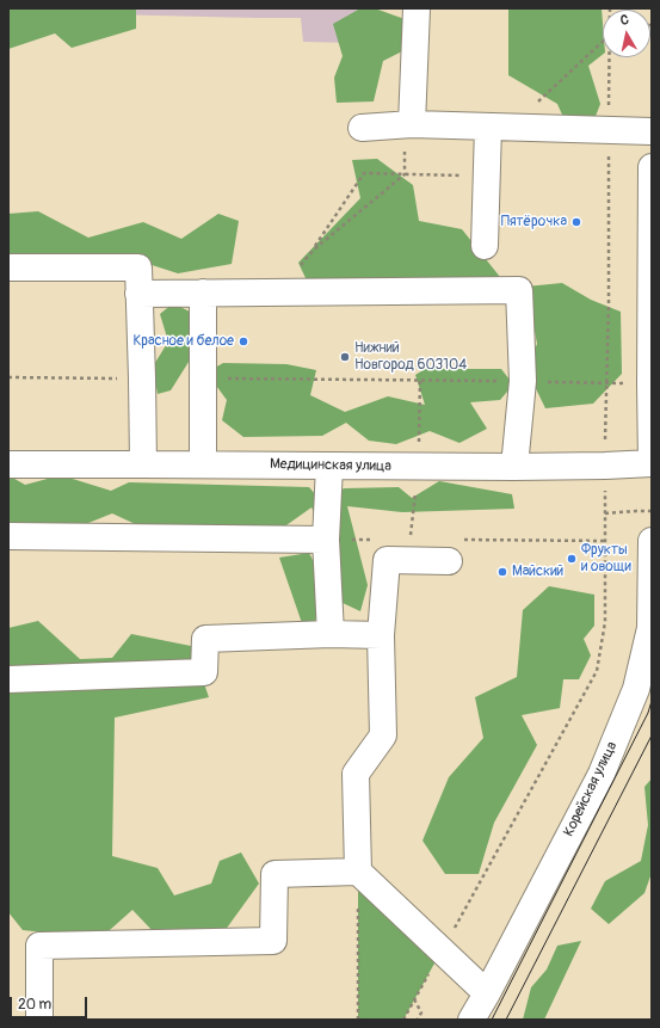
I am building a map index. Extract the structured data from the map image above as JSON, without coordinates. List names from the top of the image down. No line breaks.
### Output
{"streets":{"street":["Медицинская улица","Корейская улица"]},"places":["Пятёрочка","Красное и белое","Нижний Новгород 603104","Фрукты и овощи","Майский"],"scale_bar":"20 m","north":"top"}
